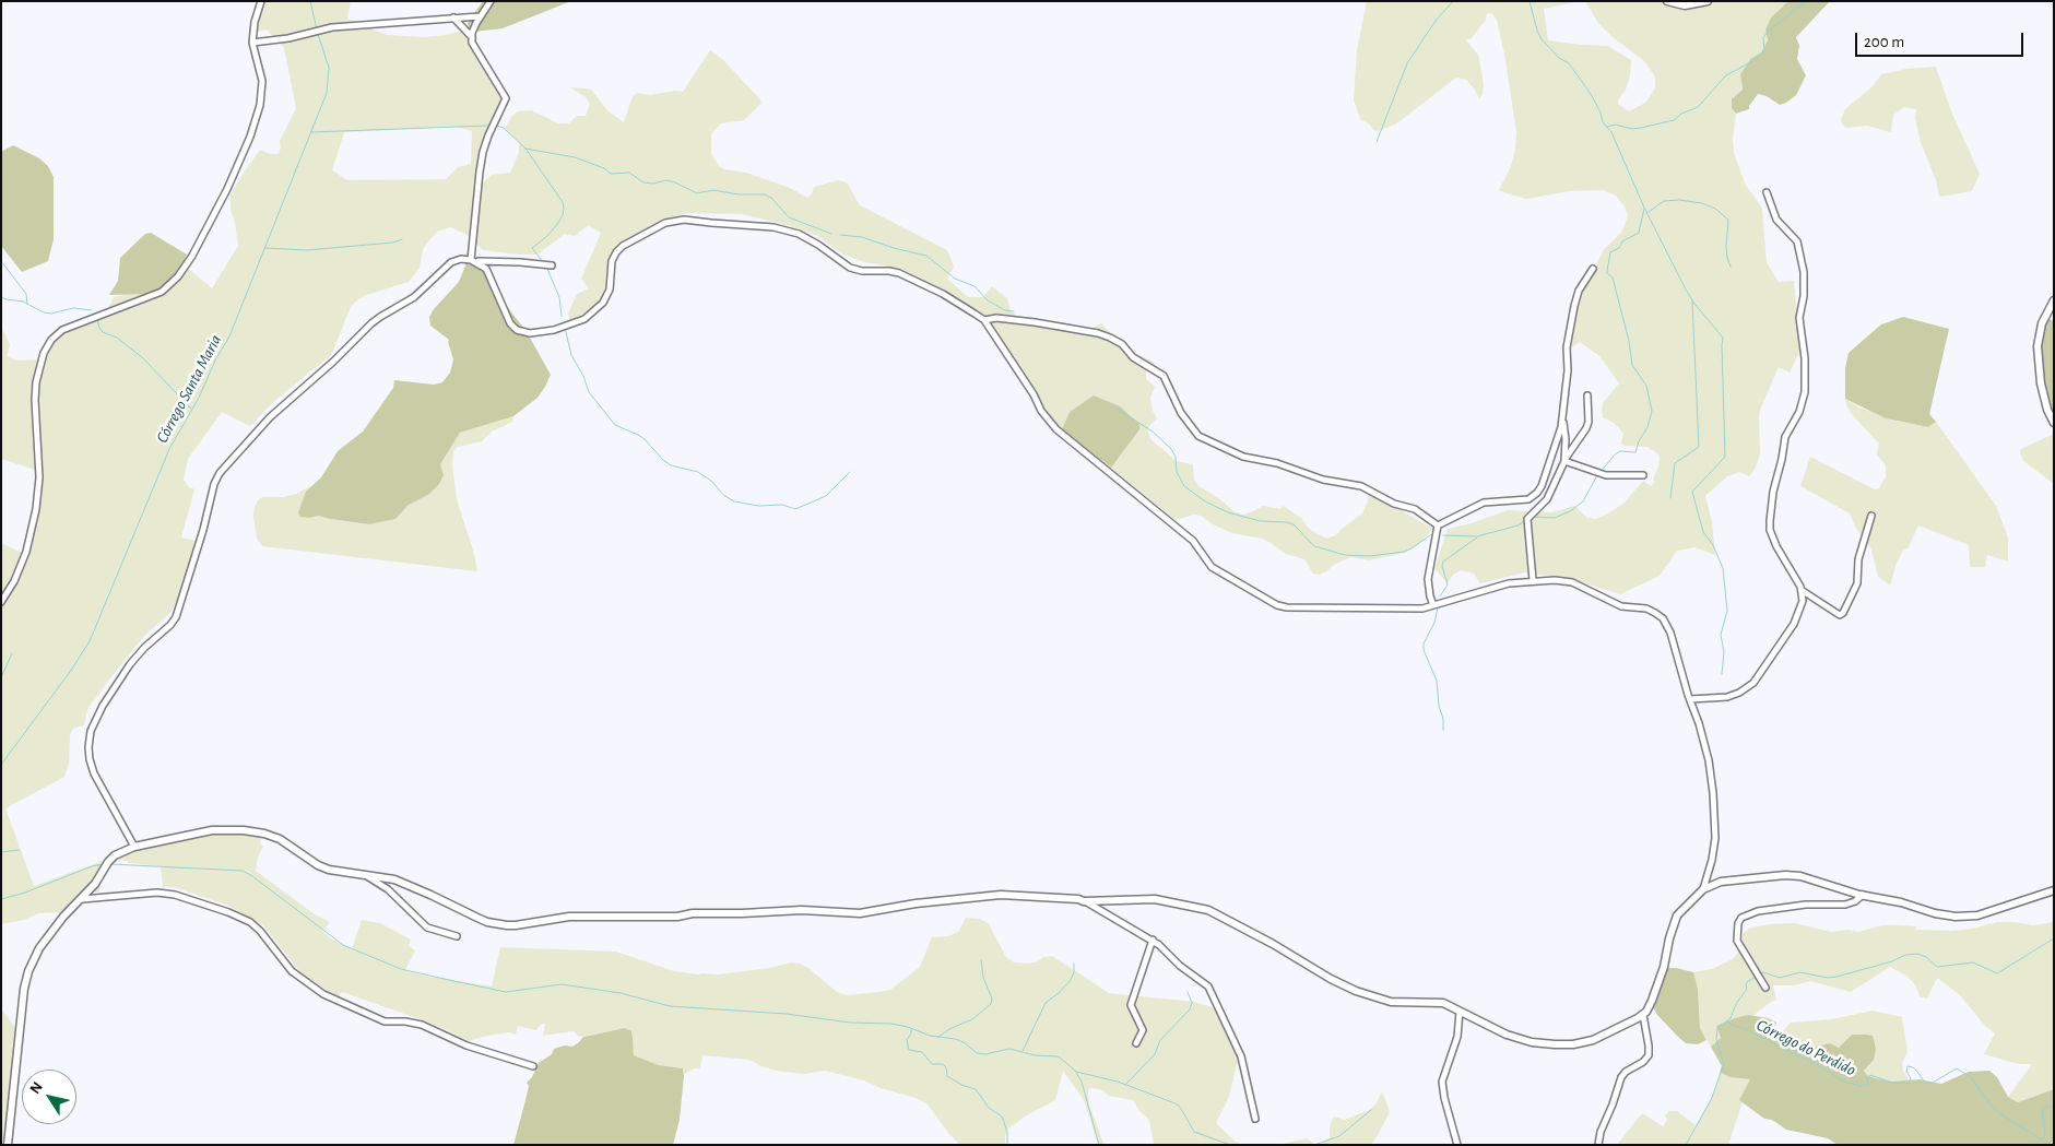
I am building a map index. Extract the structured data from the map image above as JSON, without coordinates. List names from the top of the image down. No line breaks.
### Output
{"water":["Córrego Santa Maria","Córrego do Perdido"],"scale_bar":"200 m","north":"top left"}
